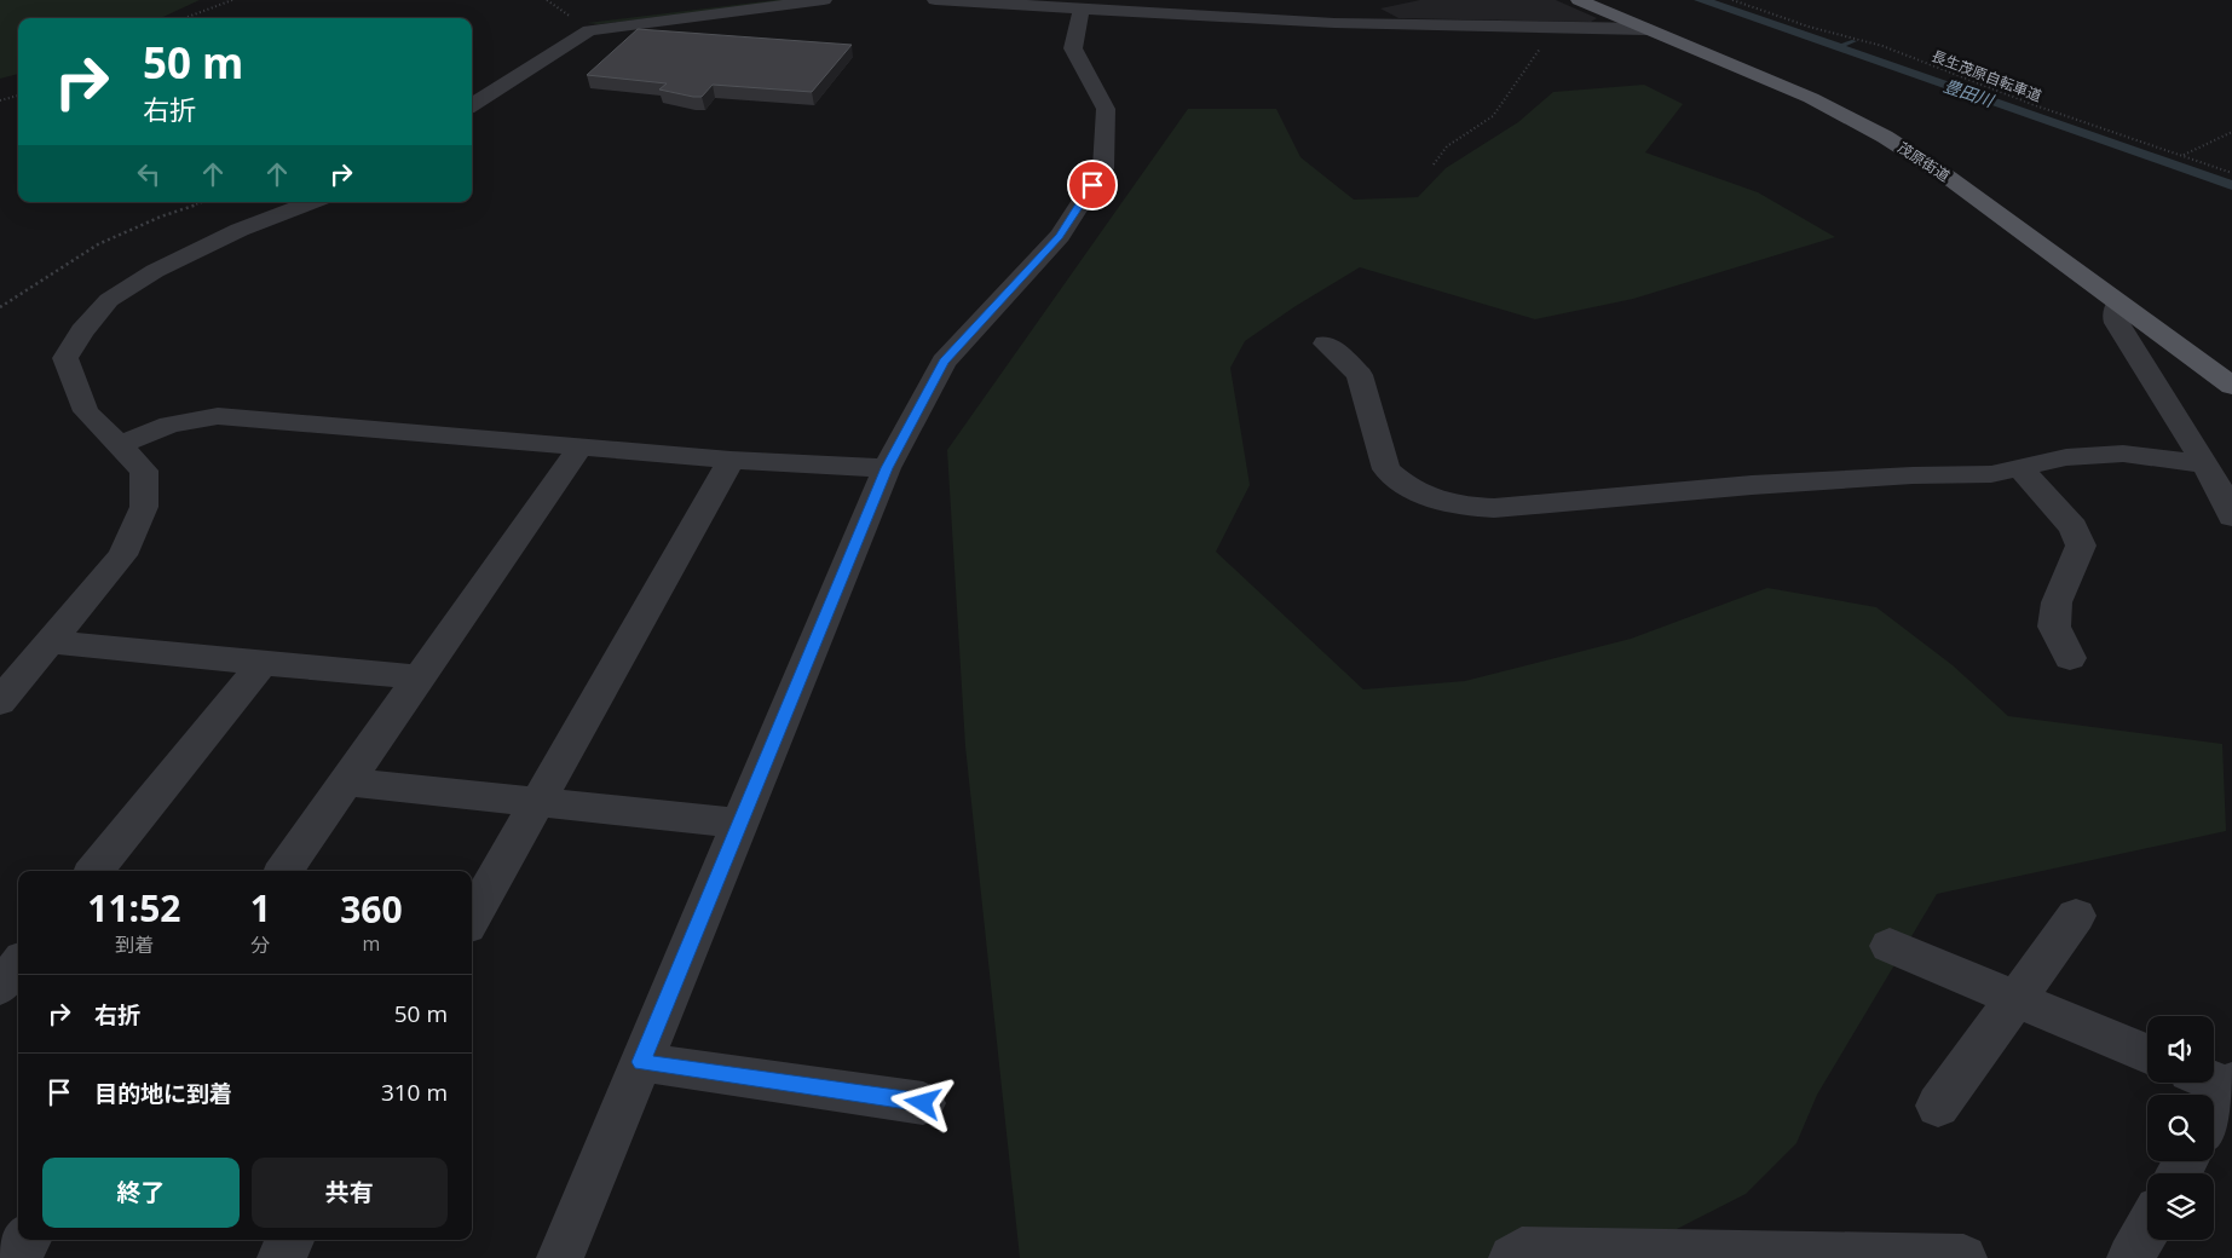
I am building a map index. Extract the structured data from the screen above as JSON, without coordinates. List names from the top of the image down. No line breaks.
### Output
{"streets":{"main road":["茂原街道"],"path":["長生茂原自転車道"]},"water":["豊田川"],"page":{"turn":["50 m","右折"],"eta":["11:52","到着","1","分","360","m"],"list":[{"name":"右折","value":"50 m"},{"name":"目的地に到着","value":"310 m"}],"buttons":["終了","共有"]}}
